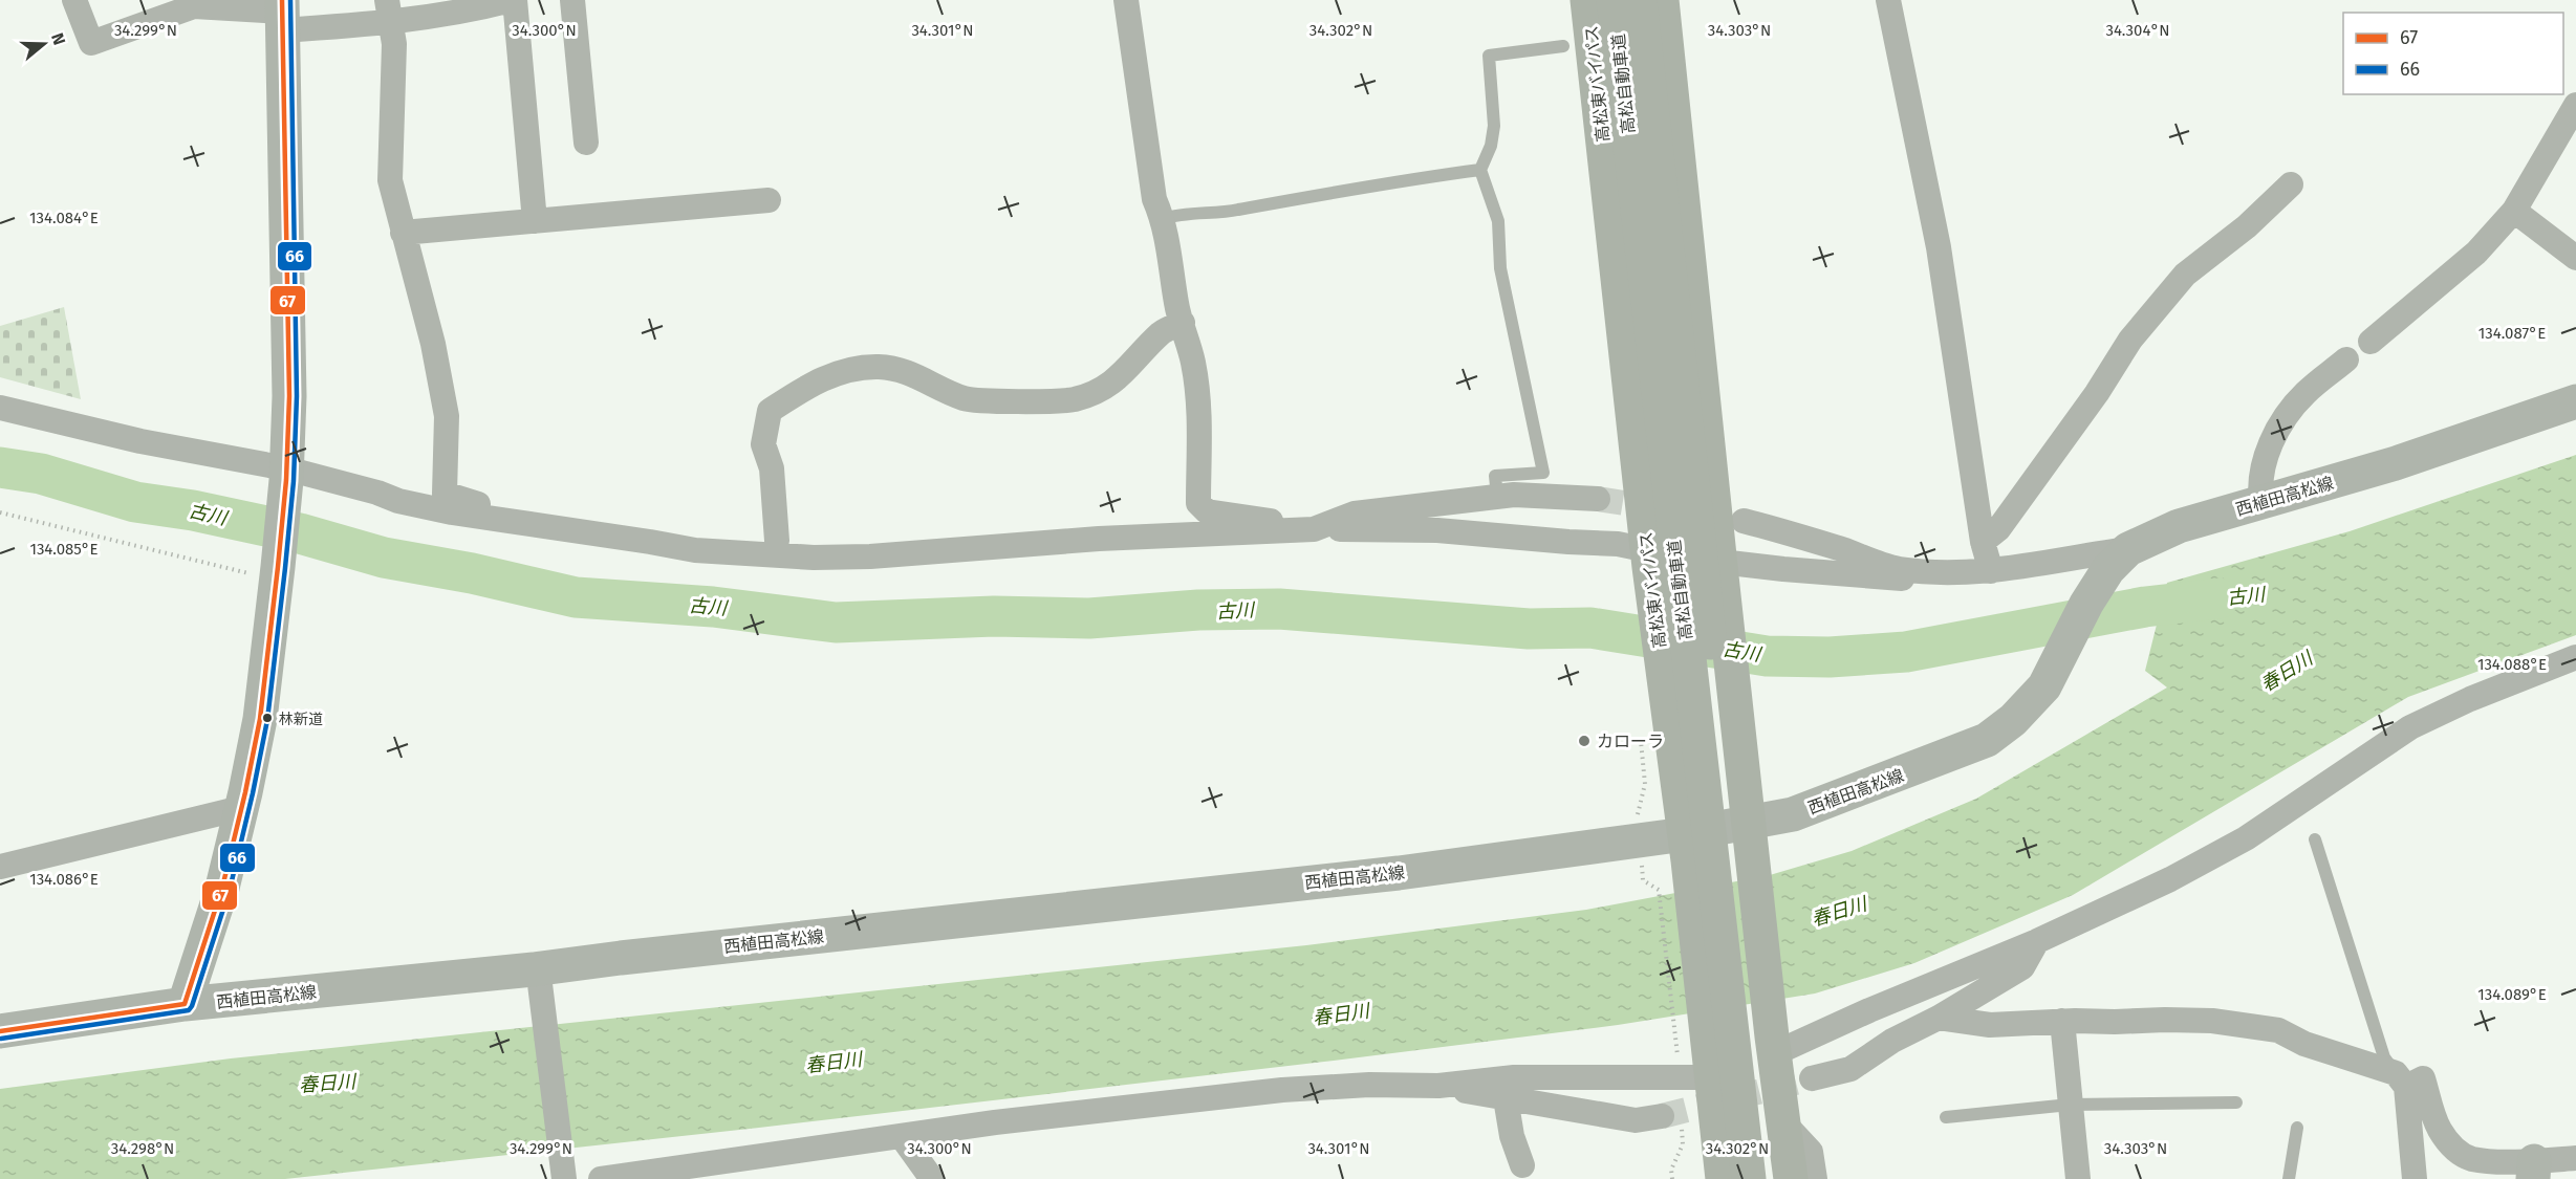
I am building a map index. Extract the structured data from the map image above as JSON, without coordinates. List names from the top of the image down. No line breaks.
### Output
{"streets":{"highway":["高松東バイパス","高松自動車道"],"main road":["西植田高松線"]},"crossings":[["高松東バイパス","西植田高松線"]],"water":["古川","春日川"],"places":["林新道","カローラ"],"lines":["transit line 67","transit line 66"],"legend":["67","66"],"north":"right","coordinates":["34.302°N","34.299°N","34.300°N","34.301°N","34.303°N","34.304°N","134.084°E","134.087°E","134.085°E","134.088°E","134.086°E","134.089°E","34.298°N"]}
